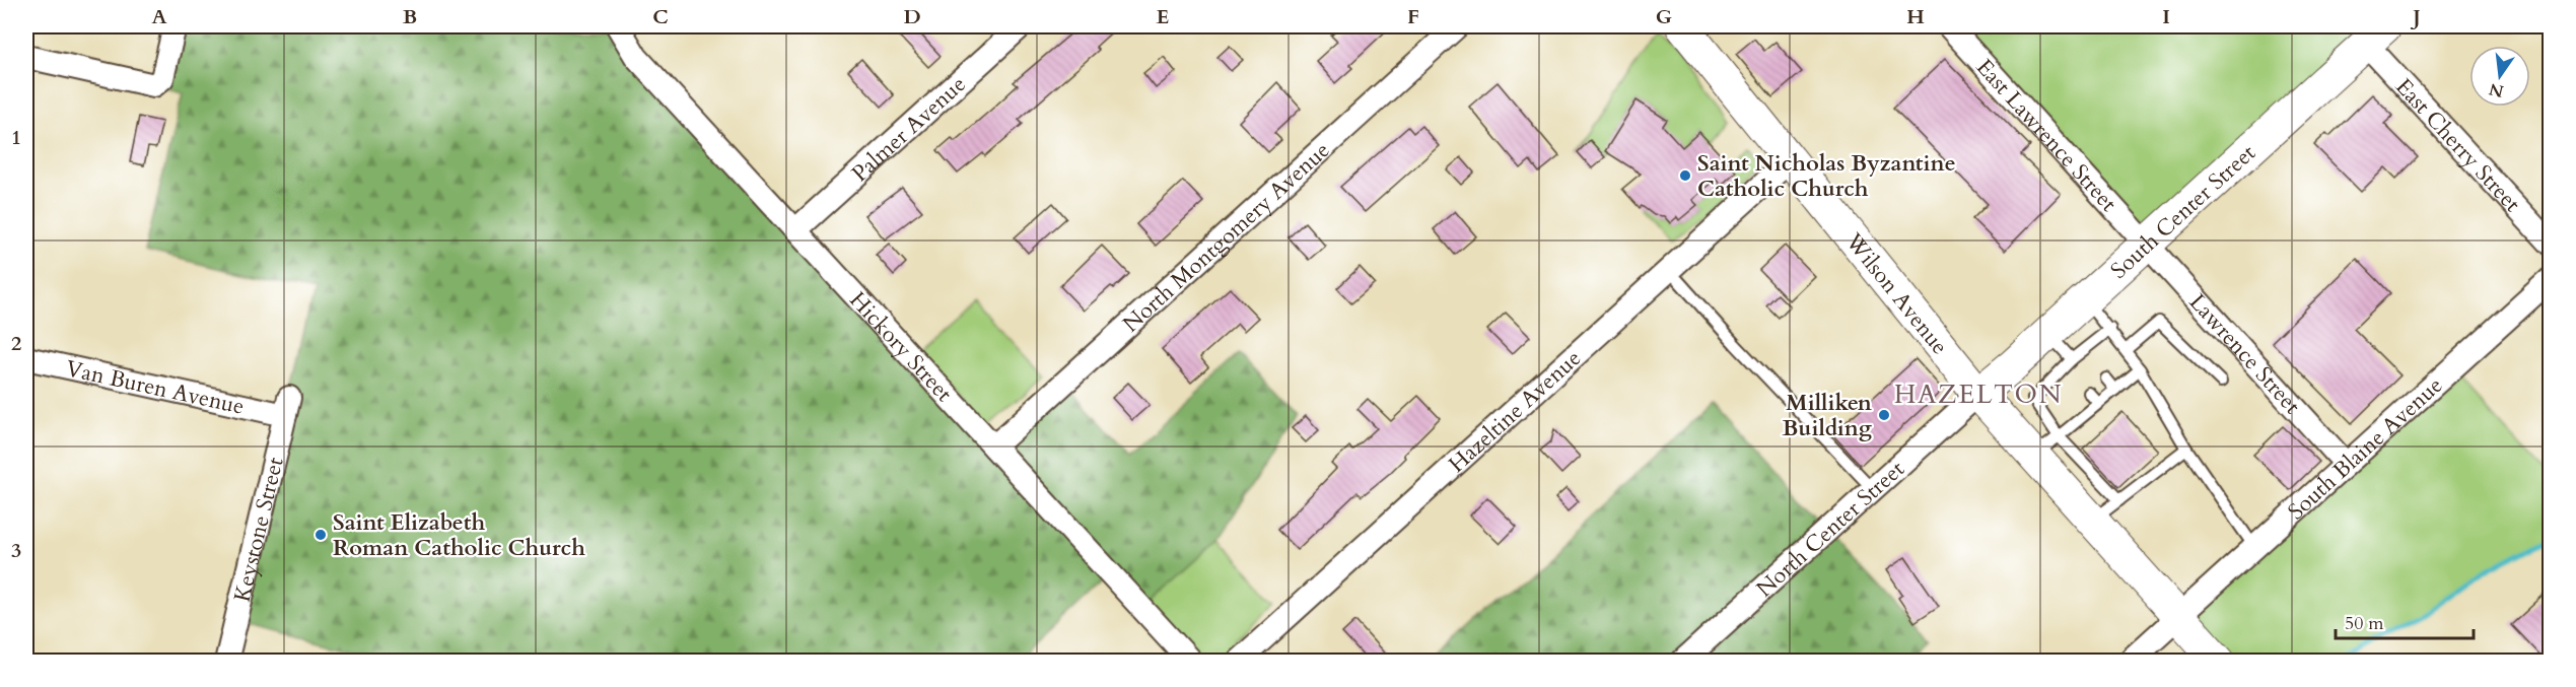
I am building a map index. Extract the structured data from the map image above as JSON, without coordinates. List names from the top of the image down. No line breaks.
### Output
{"streets":{"main road":["South Center Street","Wilson Avenue"],"street":["Palmer Avenue","East Lawrence Street","East Cherry Street","North Montgomery Avenue","Hickory Street","Lawrence Street","Van Buren Avenue","Hazeltine Avenue","South Blaine Avenue","North Center Street","Keystone Street"]},"crossings":[["Palmer Avenue","Hickory Street"],["East Lawrence Street","South Center Street"],["East Lawrence Street","Lawrence Street"],["East Cherry Street","South Center Street"],["South Center Street","Wilson Avenue"],["South Center Street","Lawrence Street"],["South Center Street","North Center Street"],["North Montgomery Avenue","Hickory Street"],["Wilson Avenue","Hazeltine Avenue"],["Wilson Avenue","South Blaine Avenue"],["Wilson Avenue","North Center Street"],["Lawrence Street","South Blaine Avenue"],["Van Buren Avenue","Keystone Street"]],"districts":["HAZELTON"],"places":["Saint Nicholas Byzantine Catholic Church","Milliken Building","Saint Elizabeth Roman Catholic Church"],"scale_bar":"50 m","north":"bottom","grid":{"columns":["A","B","C","D","E","F","G","H","I","J"],"rows":["1","2","3"]}}
